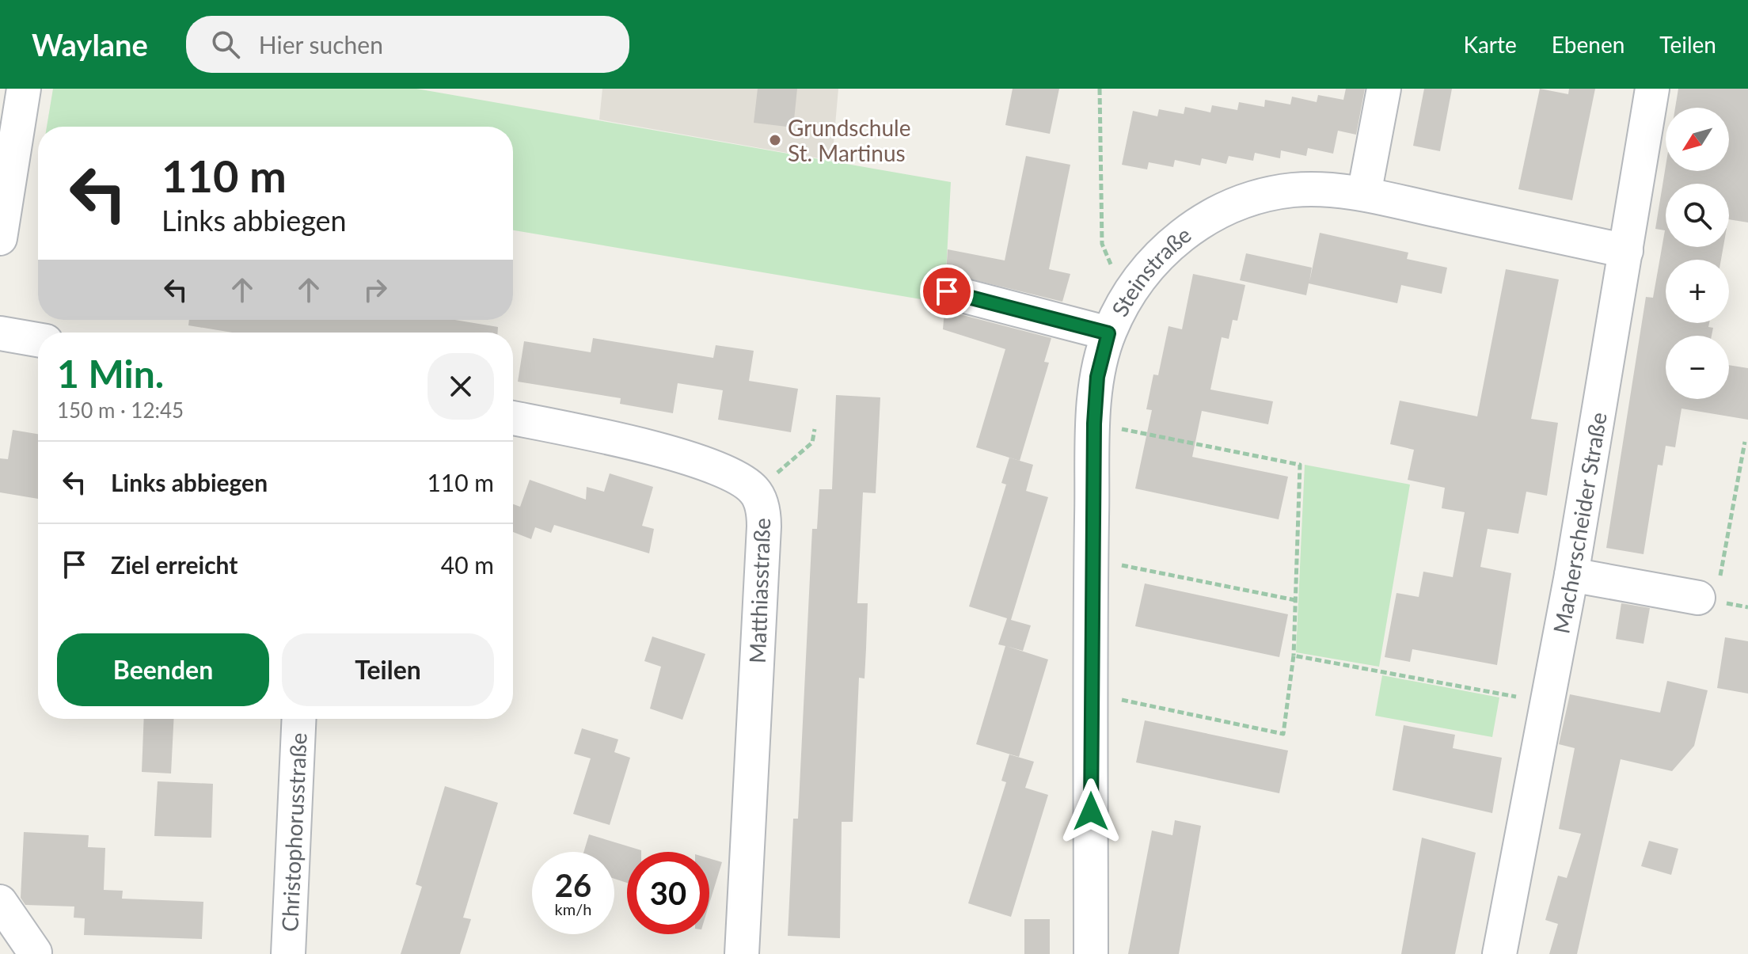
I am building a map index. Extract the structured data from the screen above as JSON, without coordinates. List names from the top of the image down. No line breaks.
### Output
{"streets":{"street":["Steinstraße","Macherscheider Straße","Matthiasstraße","Christophorusstraße"]},"crossings":[["Steinstraße","Macherscheider Straße"]],"places":["Grundschule St. Martinus"],"north":"bottom left","page":{"header":"Waylane","search":"Hier suchen","nav":["Karte","Ebenen","Teilen"],"map_buttons":["+","−"],"turn":["110 m","Links abbiegen"],"heading":["1 Min.","150 m · 12:45"],"list":[{"name":"Links abbiegen","value":"110 m"},{"name":"Ziel erreicht","value":"40 m"}],"buttons":["Beenden","Teilen"],"speed":"26 km/h","limit":"30"}}
